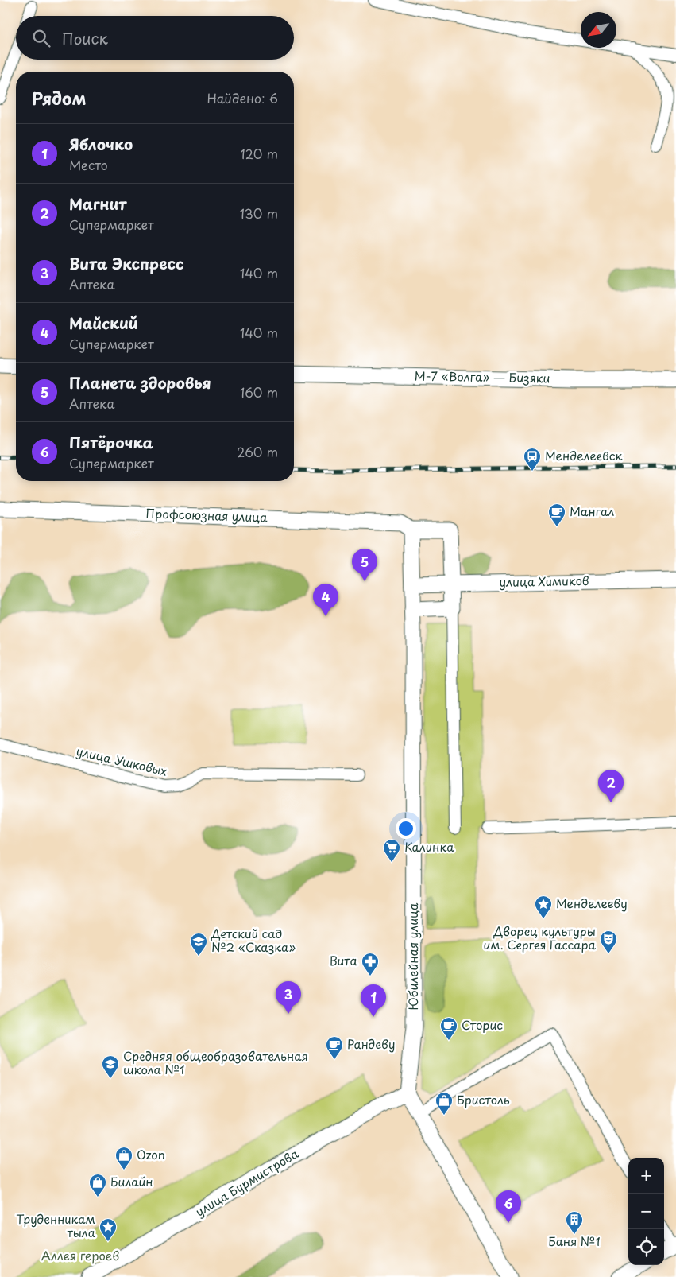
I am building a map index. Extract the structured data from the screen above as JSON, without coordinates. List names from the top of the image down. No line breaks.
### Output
{"streets":{"main road":["М-7 «Волга» — Бизяки","Профсоюзная улица","улица Химиков","Юбилейная улица","улица Бурмистрова"],"street":["улица Ушковых"]},"crossings":[["Профсоюзная улица","Юбилейная улица"],["улица Химиков","Юбилейная улица"],["Юбилейная улица","улица Бурмистрова"]],"parks":["Аллея героев"],"places":{"station":["Менделеевск"],"cafe":["Мангал","Сторис","Рандеву"],"supermarket":["Калинка"],"place":["Менделееву","Труденникам тыла"],"theatre":["Дворец культуры им. Сергея Гассара"],"school or university":["Детский сад №2 «Сказка»","Средняя общеобразовательная школа №1"],"pharmacy":["Вита"],"shop":["Бристоль","Ozon","Билайн"],"building":["Баня №1"]},"north":"bottom left","page":{"search":"Поиск","heading":["Рядом","Найдено: 6"],"list":[{"mark":"1","name":"Яблочко","note":"Место","value":"120 m"},{"mark":"2","name":"Магнит","note":"Супермаркет","value":"130 m"},{"mark":"3","name":"Вита Экспресс","note":"Аптека","value":"140 m"},{"mark":"4","name":"Майский","note":"Супермаркет","value":"140 m"},{"mark":"5","name":"Планета здоровья","note":"Аптека","value":"160 m"},{"mark":"6","name":"Пятёрочка","note":"Супермаркет","value":"260 m"}],"pins":["5","4","2","3","1","6"],"map_buttons":["+","−"]}}
